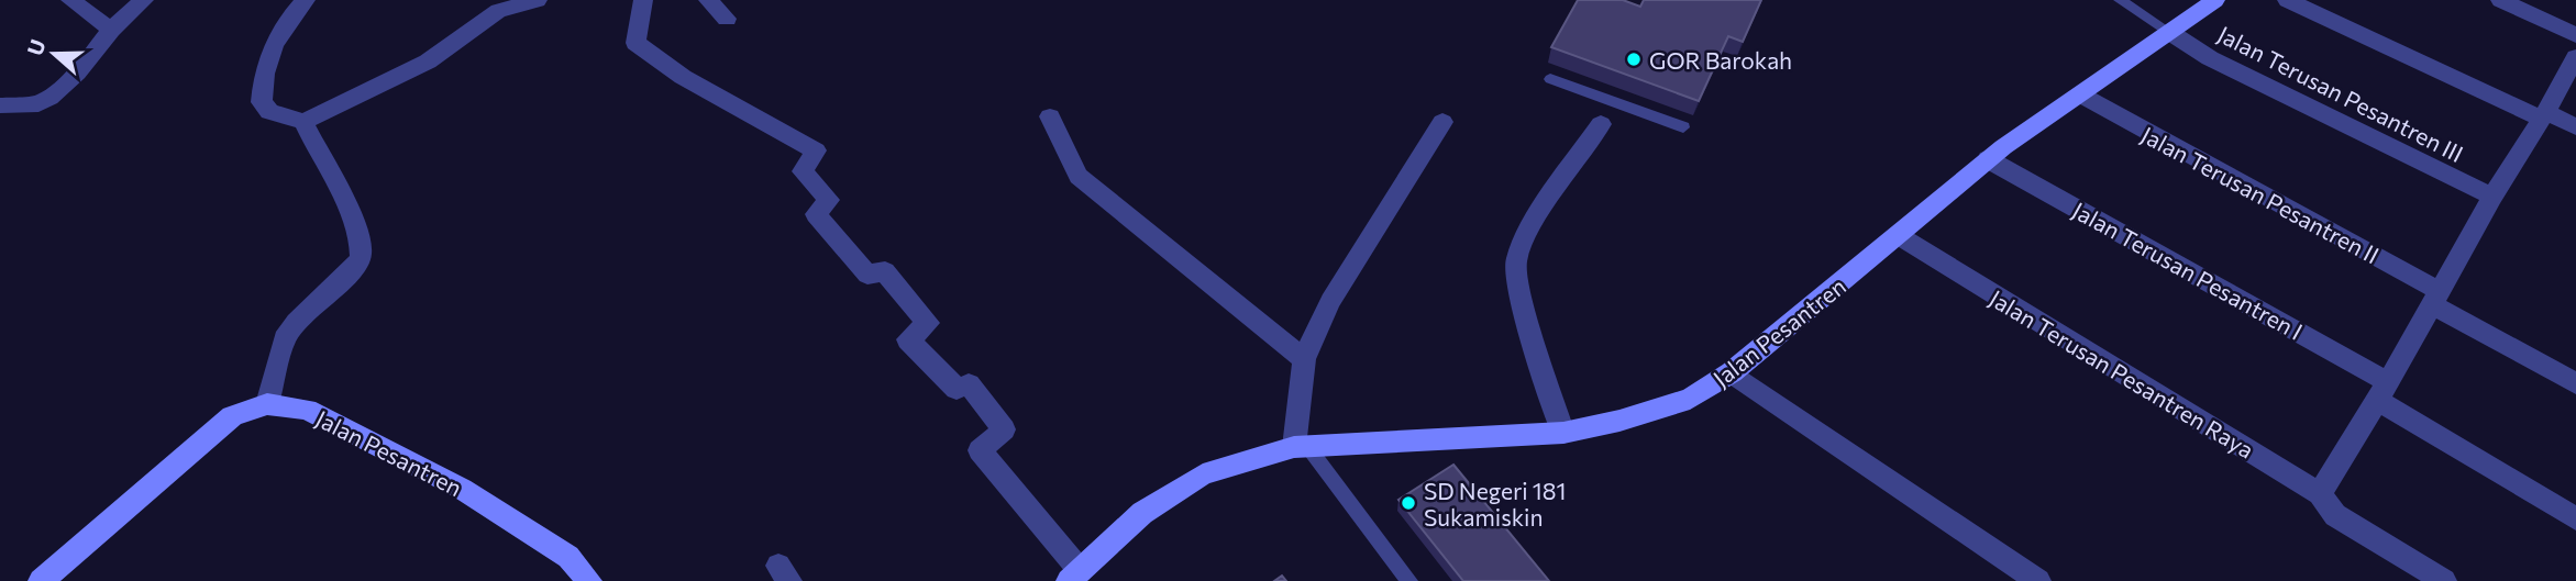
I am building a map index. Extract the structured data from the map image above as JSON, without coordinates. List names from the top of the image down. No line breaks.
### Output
{"streets":{"street":["Jalan Terusan Pesantren III","Jalan Terusan Pesantren II","Jalan Terusan Pesantren I","Jalan Pesantren","Jalan Terusan Pesantren Raya"]},"crossings":[["Jalan Terusan Pesantren III","Jalan Pesantren"],["Jalan Terusan Pesantren II","Jalan Pesantren"],["Jalan Terusan Pesantren I","Jalan Pesantren"],["Jalan Pesantren","Jalan Terusan Pesantren Raya"]],"places":["GOR Barokah","SD Negeri 181 Sukamiskin"],"north":"left"}
